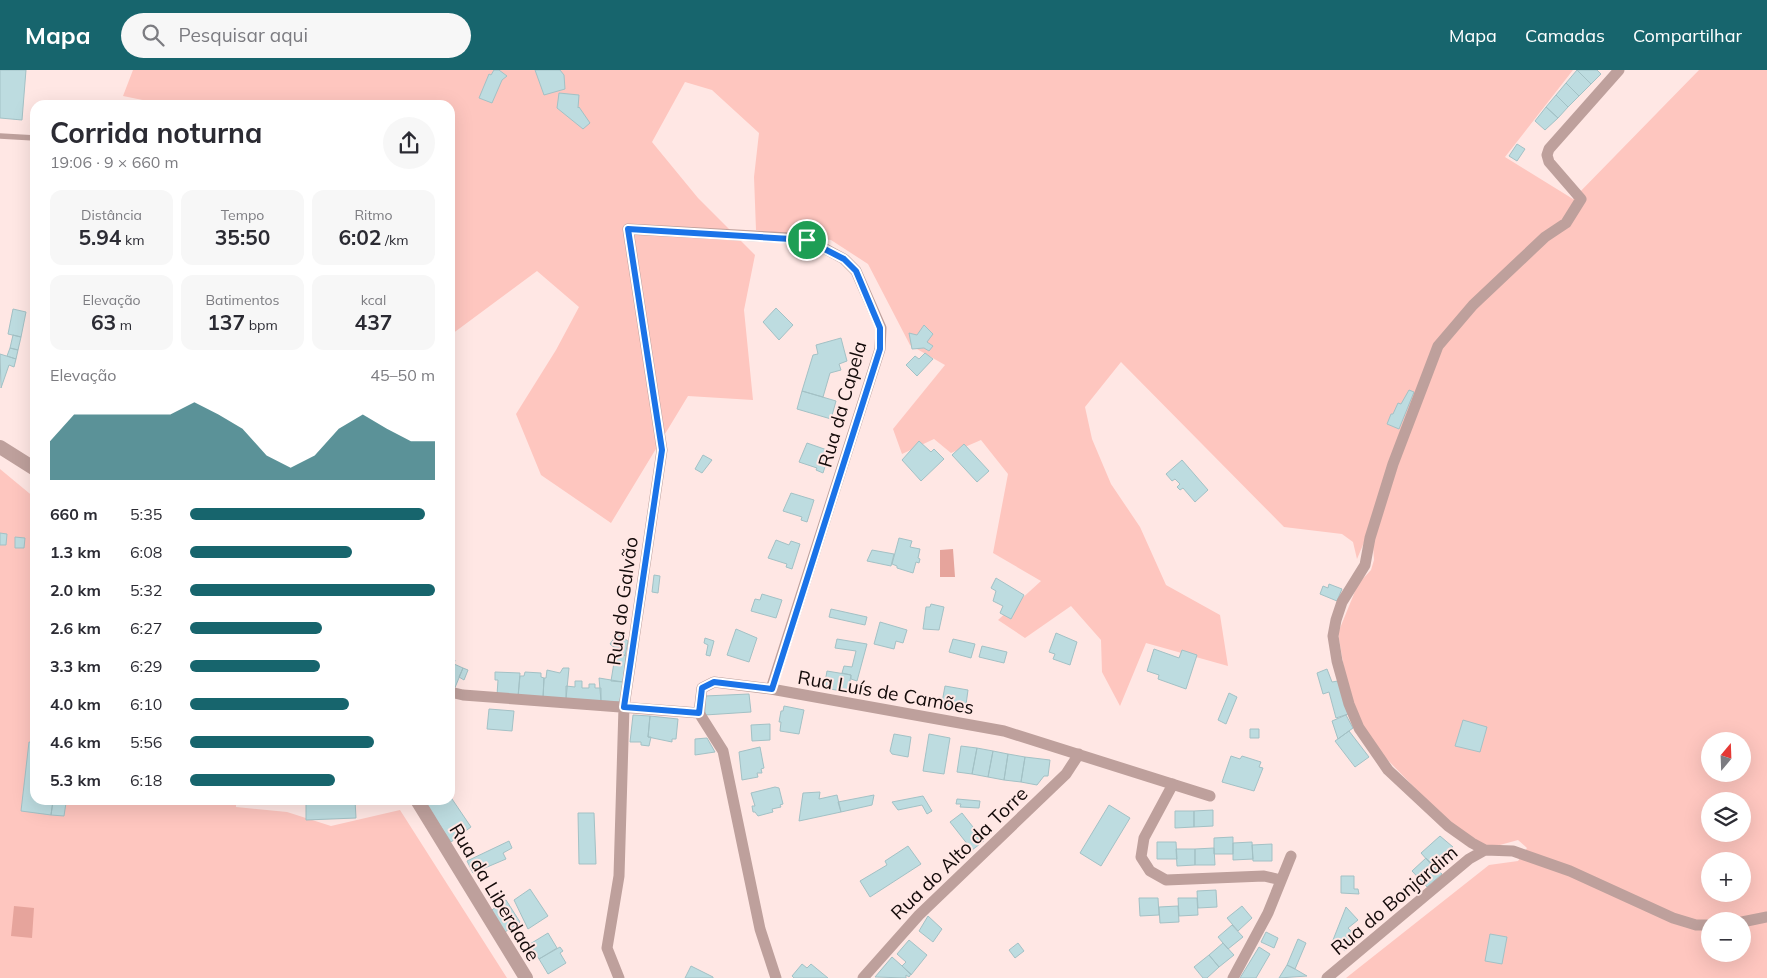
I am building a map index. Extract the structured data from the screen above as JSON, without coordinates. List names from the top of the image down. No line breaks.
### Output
{"streets":{"street":["Rua da Capela","Rua do Galvão","Rua Luís de Camões","Rua do Alto da Torre","Rua da Liberdade","Rua do Bonjardim"]},"crossings":[["Rua da Capela","Rua do Galvão"],["Rua da Capela","Rua Luís de Camões"],["Rua Luís de Camões","Rua do Alto da Torre"]],"north":"top","page":{"header":"Mapa","search":"Pesquisar aqui","nav":["Mapa","Camadas","Compartilhar"],"heading":["Corrida noturna","19:06 · 9 × 660 m"],"stats":[["Distância","5.94 km"],["Tempo","35:50"],["Ritmo","6:02 /km"],["Elevação","63 m"],["Batimentos","137 bpm"],["kcal","437"]],"chart":["Elevação","45–50 m"],"list":[{"name":"660 m","note":"5:35"},{"name":"1.3 km","note":"6:08"},{"name":"2.0 km","note":"5:32"},{"name":"2.6 km","note":"6:27"},{"name":"3.3 km","note":"6:29"},{"name":"4.0 km","note":"6:10"},{"name":"4.6 km","note":"5:56"},{"name":"5.3 km","note":"6:18"}],"map_buttons":["+","−"]}}
